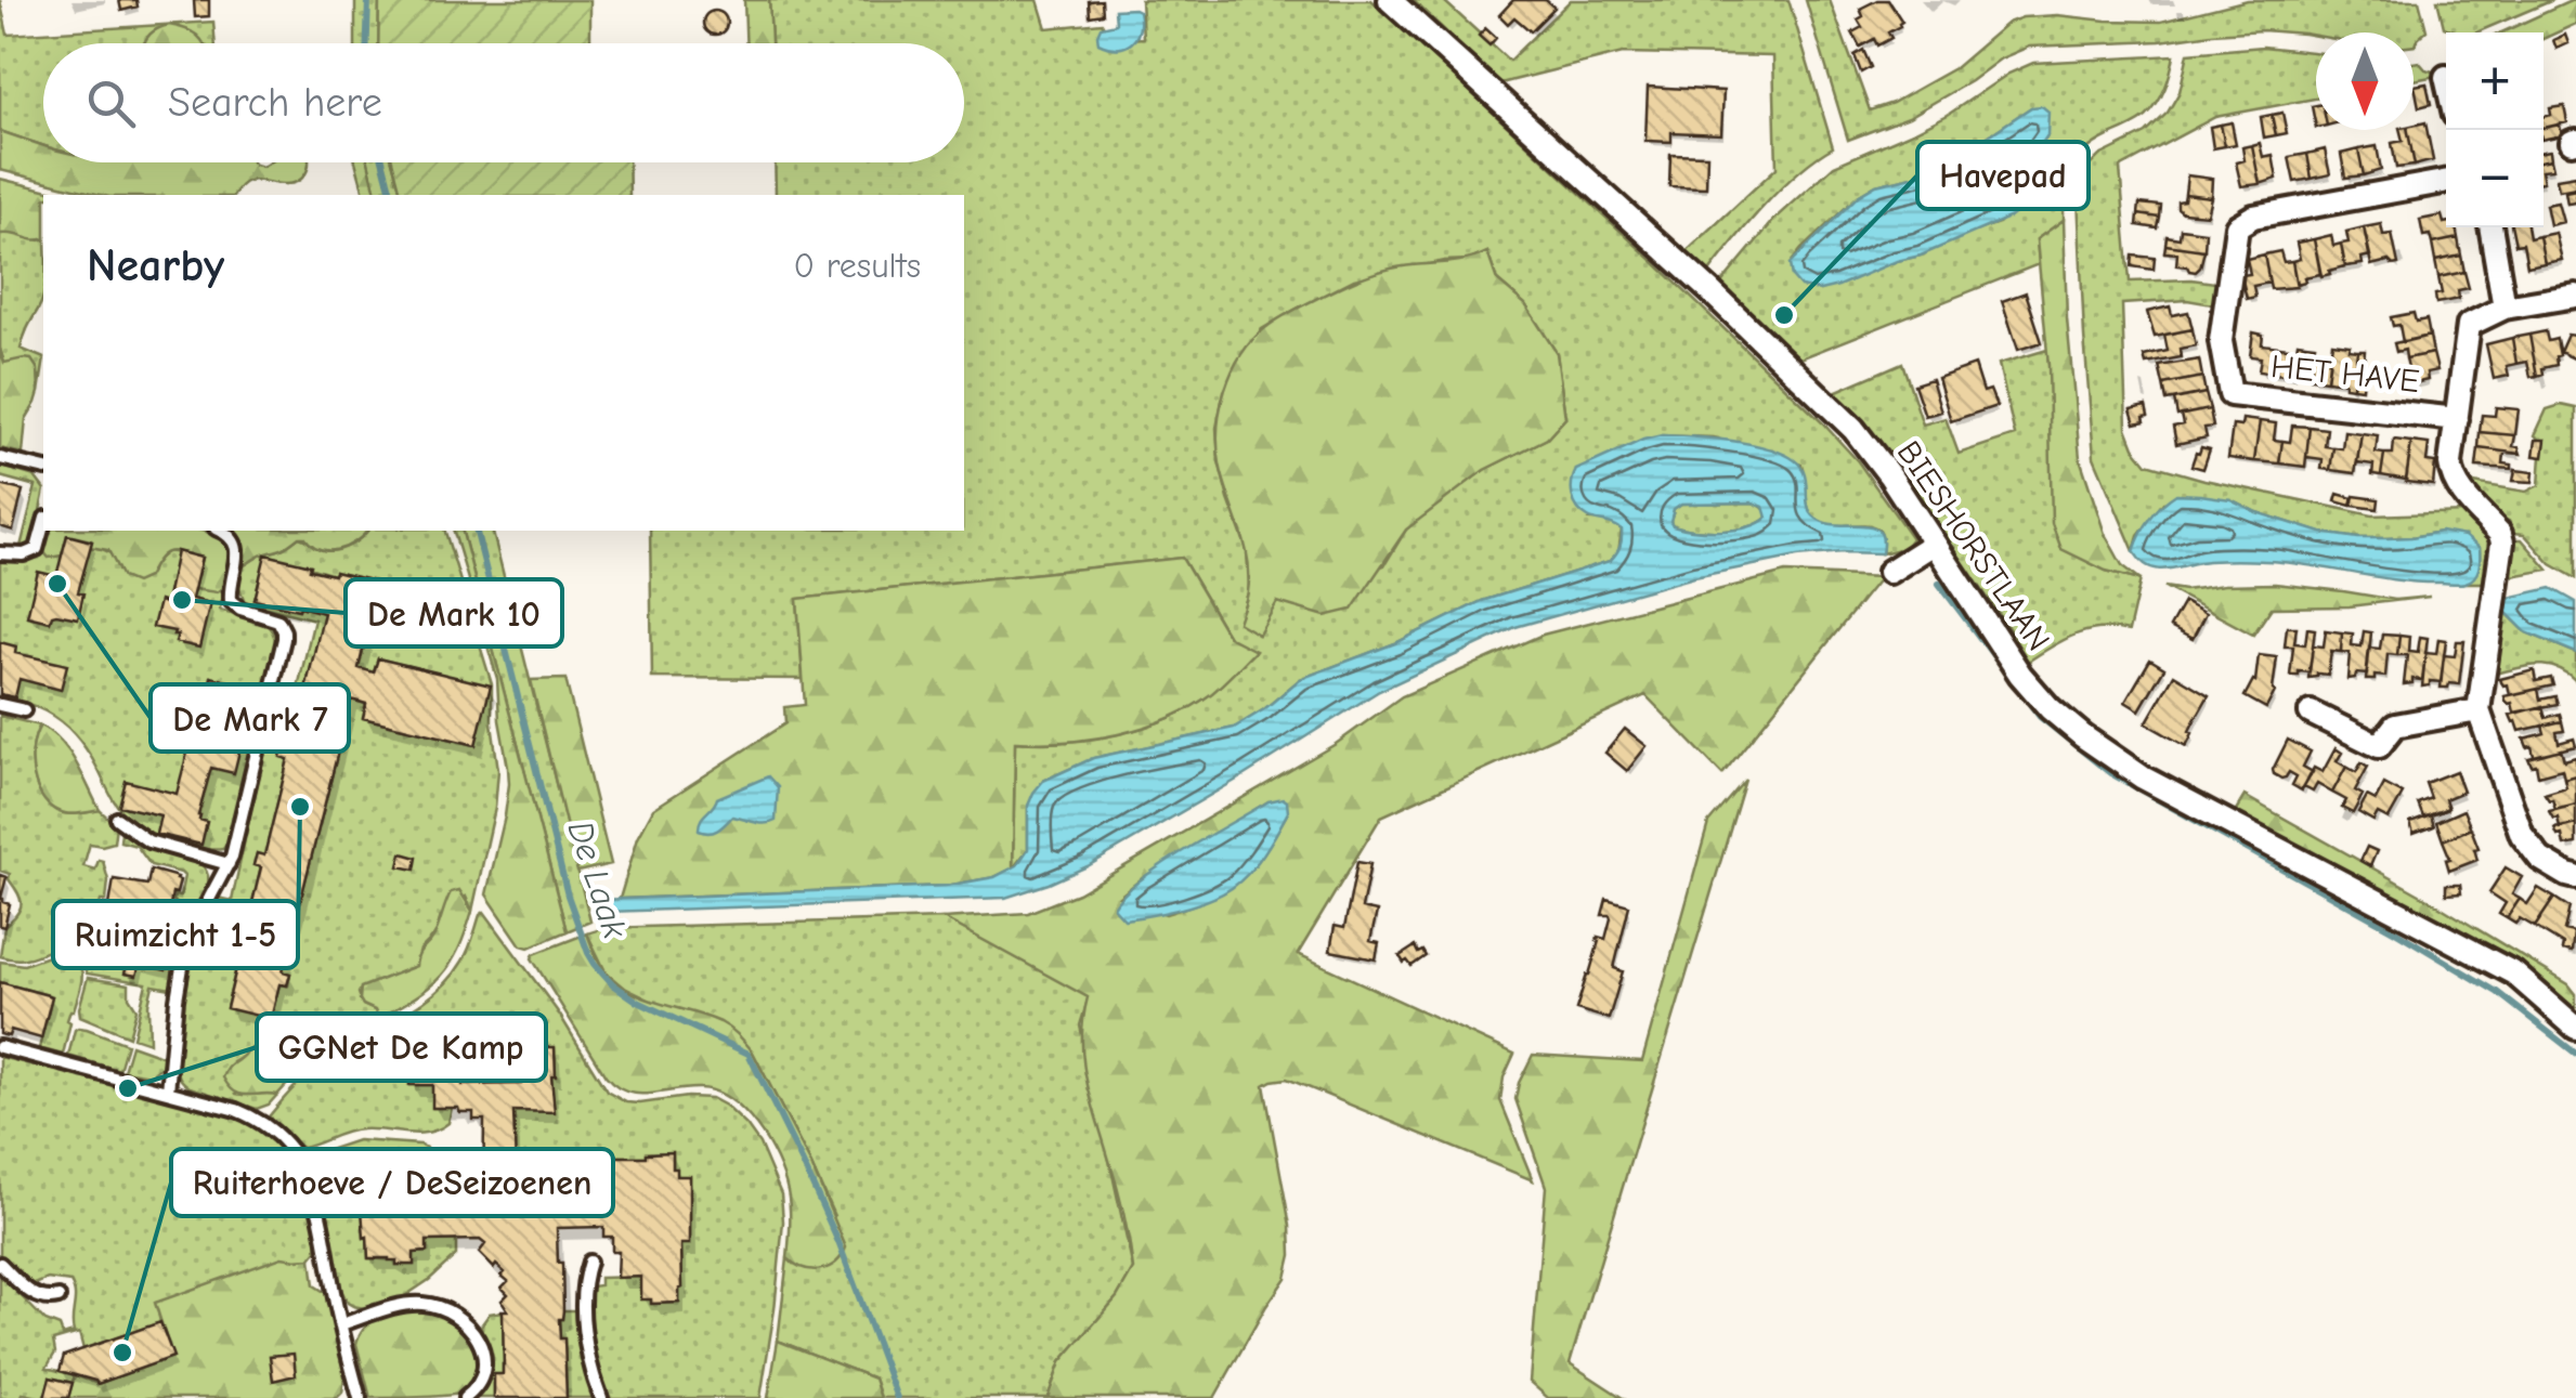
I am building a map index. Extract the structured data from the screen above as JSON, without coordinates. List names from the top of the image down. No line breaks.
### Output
{"streets":{"street":["HET HAVE","BIESHORSTLAAN"]},"water":["De Laak"],"places":["Havepad","De Mark 7","De Mark 10","Ruimzicht 1-5","GGNet De Kamp","Ruiterhoeve / DeSeizoenen"],"north":"bottom","page":{"map_buttons":["+","−"],"search":"Search here","heading":["Nearby","0 results"]}}
